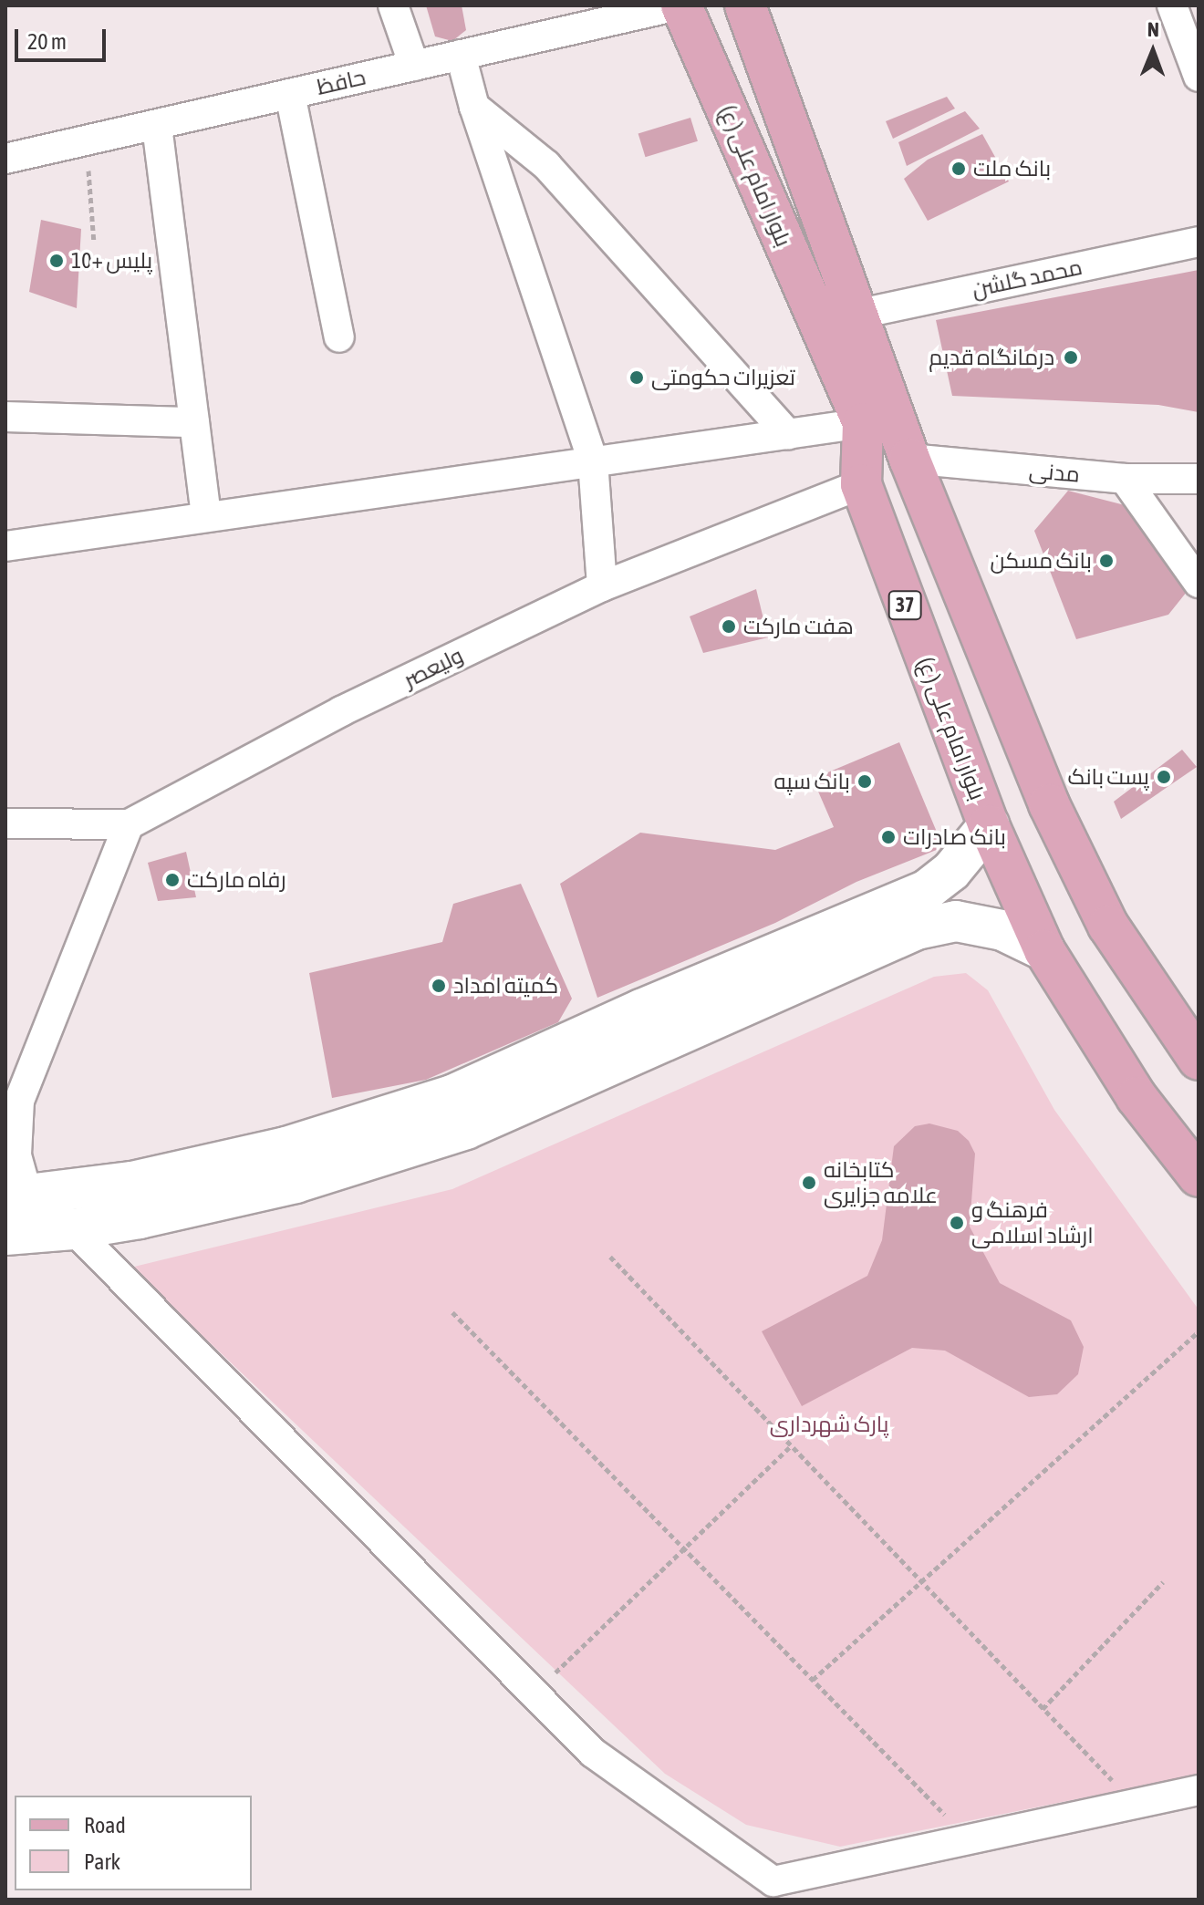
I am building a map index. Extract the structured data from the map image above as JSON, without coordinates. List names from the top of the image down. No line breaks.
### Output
{"streets":{"main road":["بلوار امام علی ( ع)","37"],"street":["حافظ","محمد گلشن","مدنی","ولیعصر"]},"crossings":[["حافظ","بلوار امام علی ( ع)"],["بلوار امام علی ( ع)","محمد گلشن"],["بلوار امام علی ( ع)","مدنی"],["بلوار امام علی ( ع)","ولیعصر"]],"parks":["پارک شهرداری"],"places":["بانک ملت","پلیس +10","درمانگاه قدیم","تعزیرات حکومتی","بانک مسکن","هفت مارکت","پست بانک","بانک سپه","بانک صادرات","رفاه مارکت","کمیته امداد","کتابخانه علامه جزایری","فرهنگ و ارشاد اسلامی"],"legend":["Road","Park"],"scale_bar":"20 m","north":"top"}
